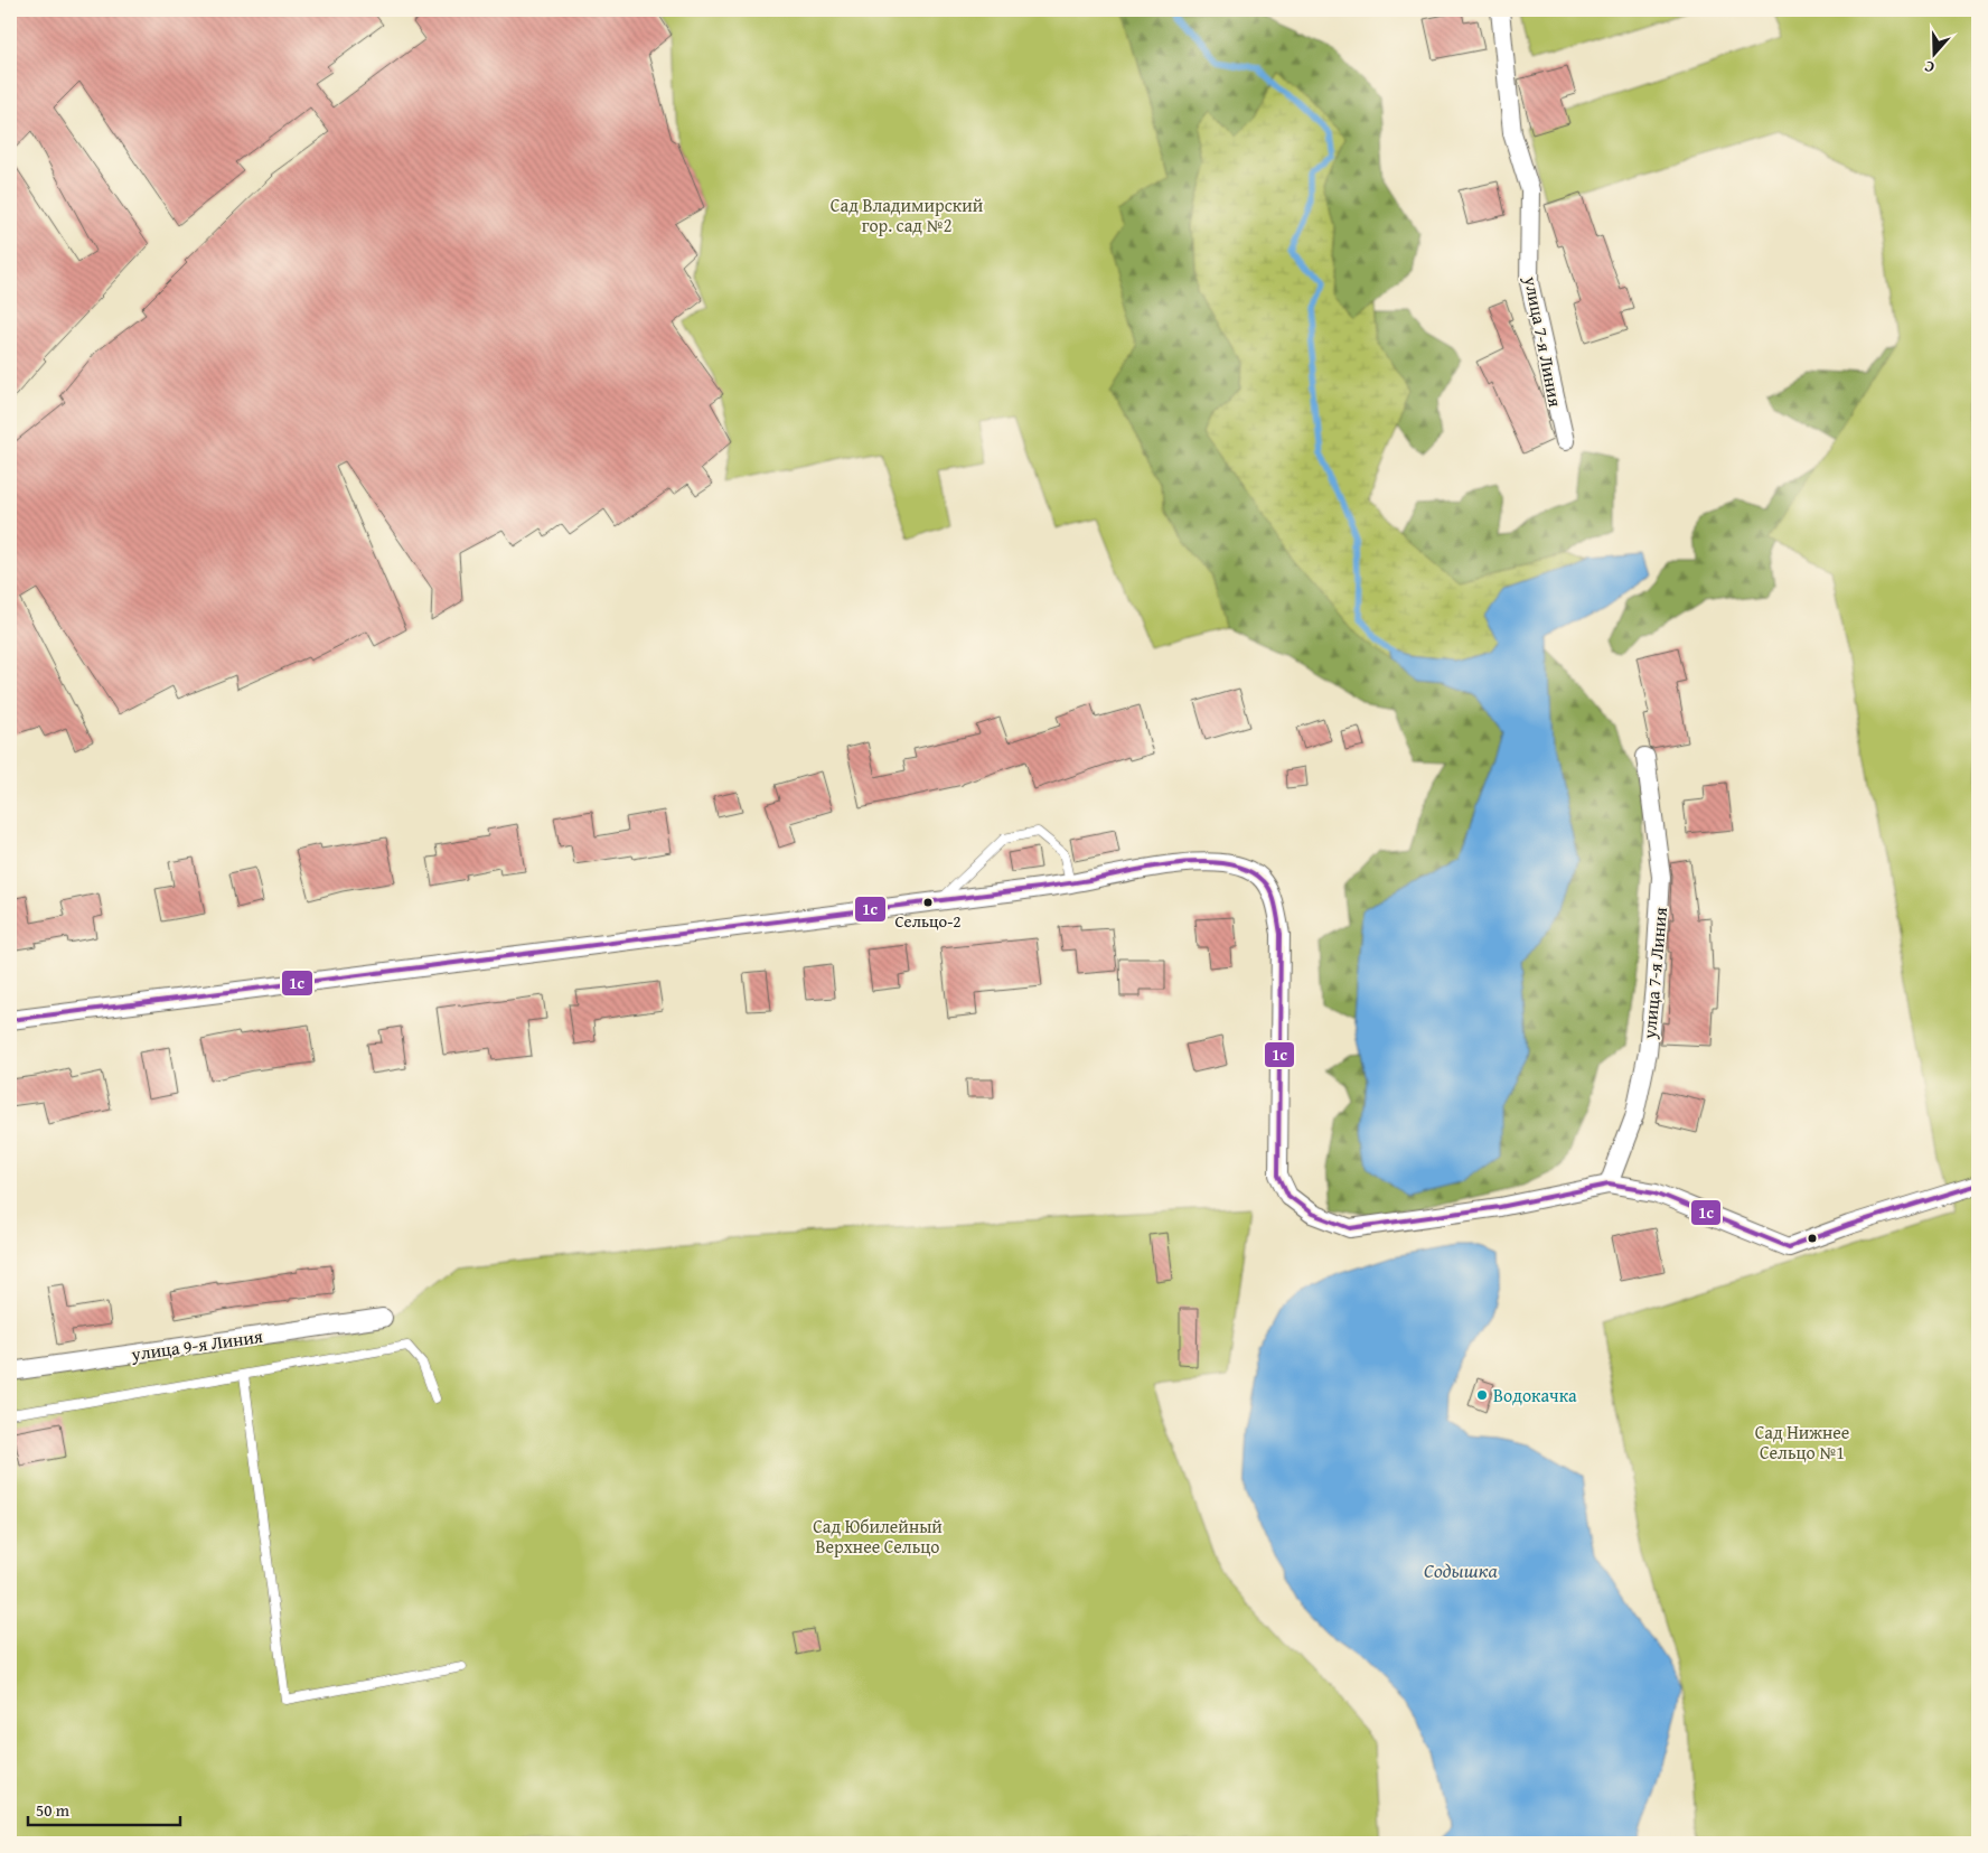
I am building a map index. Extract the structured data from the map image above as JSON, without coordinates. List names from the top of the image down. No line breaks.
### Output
{"streets":{"street":["улица 7-я Линия","улица 9-я Линия"]},"water":["Содышка"],"parks":["Сад Владимирский гор. сад №2","Сад Нижнее Сельцо №1","Сад Юбилейный Верхнее Сельцо"],"places":["Сельцо-2","Водокачка"],"lines":["transit line 1с"],"scale_bar":"50 m","north":"bottom"}
